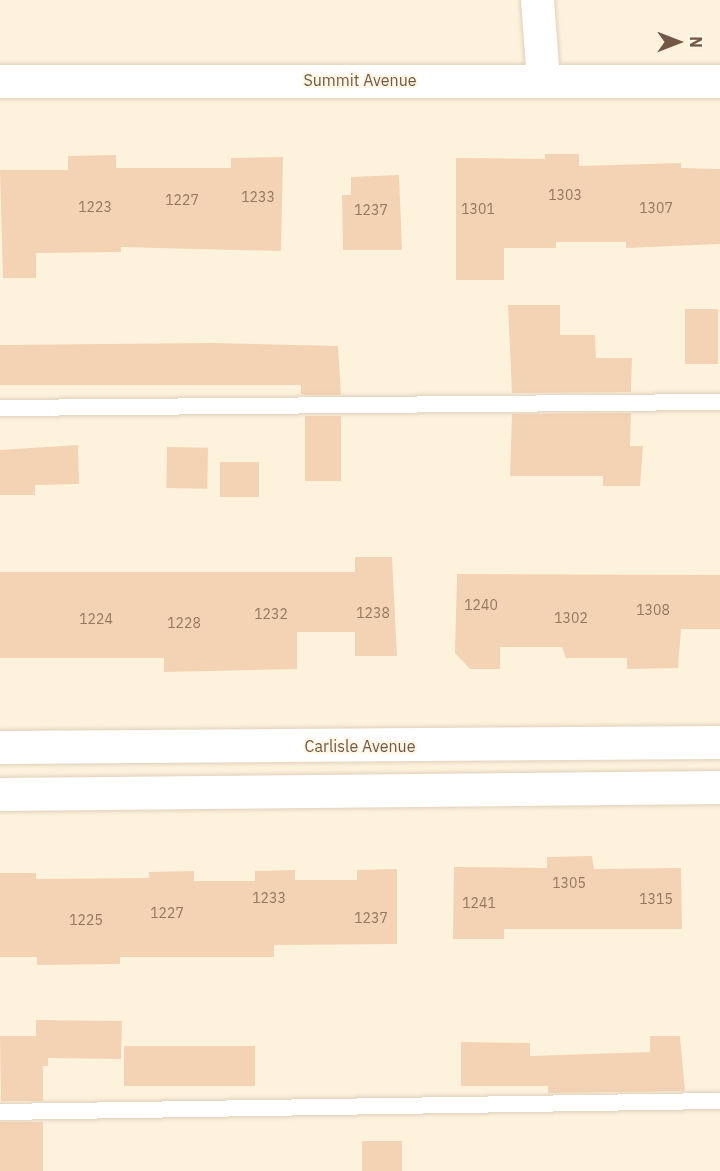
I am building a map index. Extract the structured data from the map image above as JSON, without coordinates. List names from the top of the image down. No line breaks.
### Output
{"streets":{"street":["Summit Avenue","Carlisle Avenue"]},"house_numbers":["1303","1233","1227","1223","1307","1301","1237","1240","1308","1238","1232","1302","1224","1228","1305","1233","1315","1241","1227","1237","1225"],"north":"right"}
